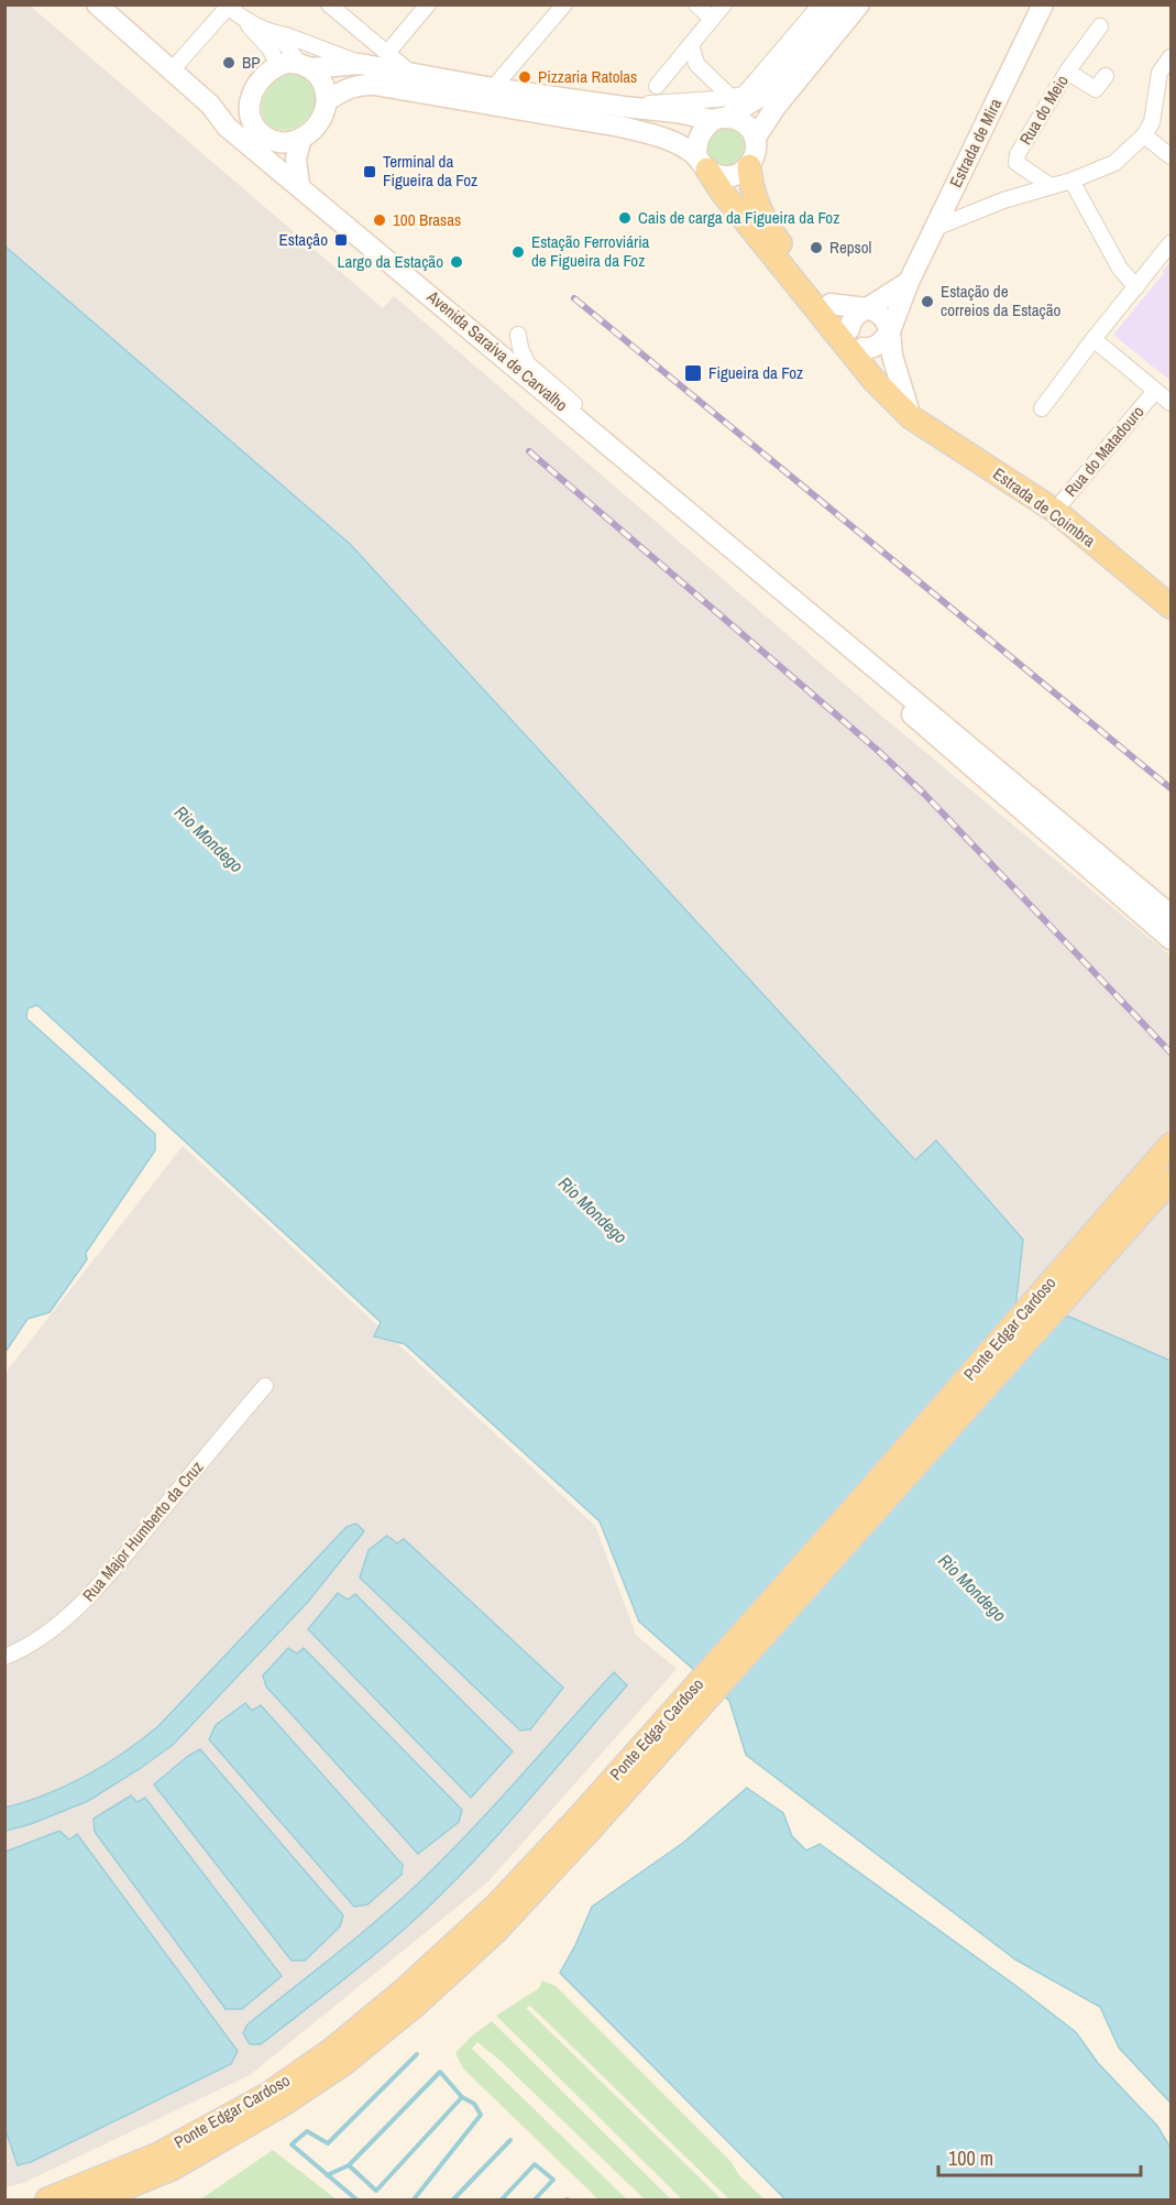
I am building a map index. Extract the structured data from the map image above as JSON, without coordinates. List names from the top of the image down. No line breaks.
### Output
{"streets":{"main road":["Estrada de Mira","Avenida Saraiva de Carvalho","Estrada de Coimbra","Ponte Edgar Cardoso"],"street":["Rua do Meio","Rua do Matadouro","Rua Major Humberto da Cruz"]},"crossings":[["Estrada de Mira","Estrada de Coimbra"],["Rua do Matadouro","Estrada de Coimbra"]],"water":["Rio Mondego"],"places":{"other":["BP","Pizzaria Ratolas","Cais de carga da Figueira da Foz","100 Brasas","Repsol","Estação Ferroviária de Figueira da Foz","Largo da Estação","Estação de correios da Estação"],"transit":["Terminal da Figueira da Foz","Estaçâo","Figueira da Foz"]},"scale_bar":"100 m"}
